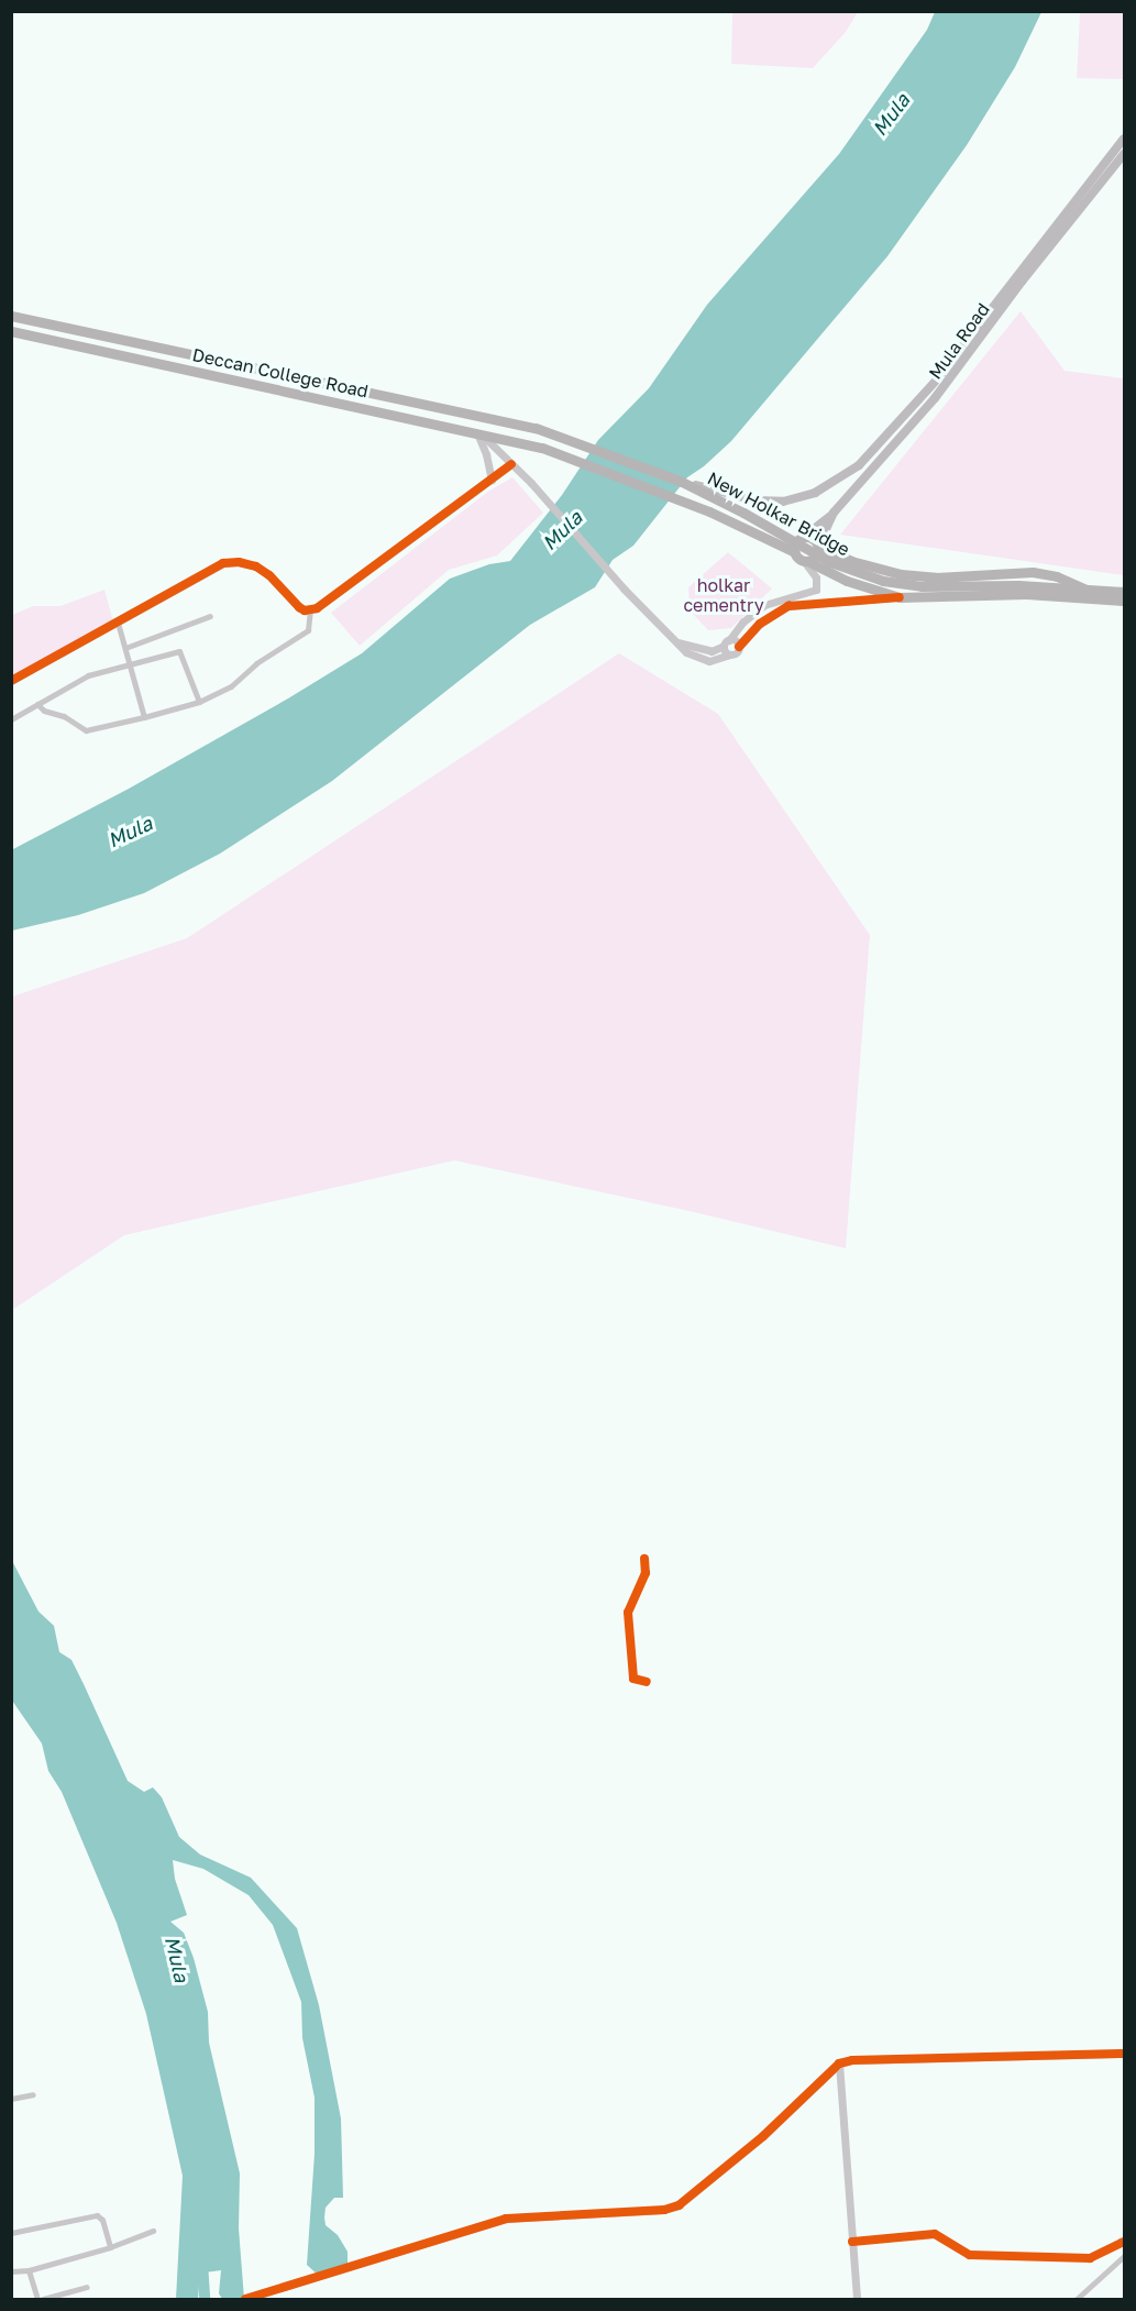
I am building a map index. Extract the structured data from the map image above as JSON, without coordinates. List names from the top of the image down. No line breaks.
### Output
{"streets":{"main road":["Mula Road","Deccan College Road","New Holkar Bridge"]},"crossings":[["Mula Road","New Holkar Bridge"],["Deccan College Road","New Holkar Bridge"]],"water":["Mula"],"parks":["holkar cementry"]}
